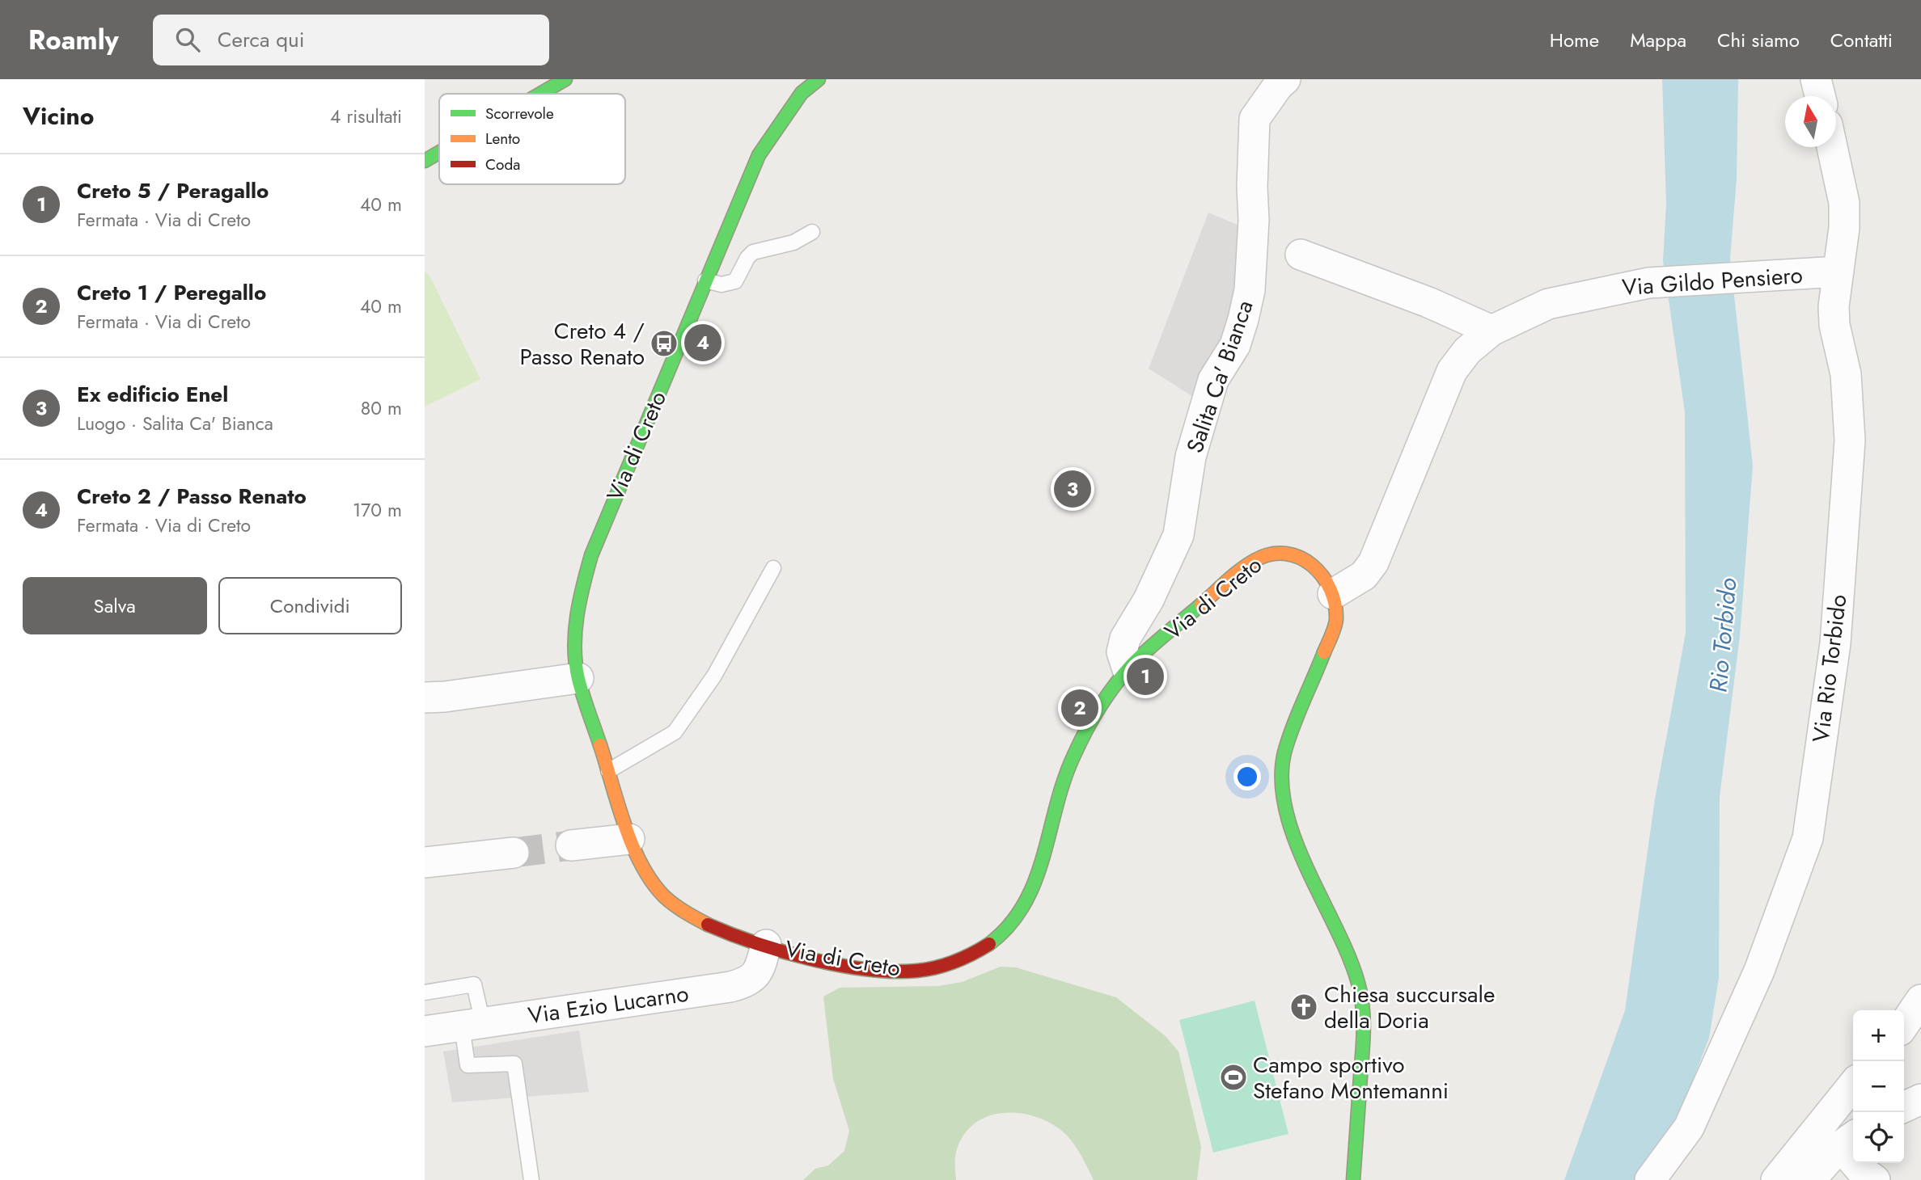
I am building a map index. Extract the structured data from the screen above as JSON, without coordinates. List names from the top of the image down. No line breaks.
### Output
{"streets":{"main road":["Via di Creto"],"street":["Via Gildo Pensiero","Salita Ca' Bianca","Via Rio Torbido","Via Ezio Lucarno"]},"crossings":[["Via Gildo Pensiero","Via di Creto"],["Via Gildo Pensiero","Via Rio Torbido"],["Salita Ca' Bianca","Via di Creto"],["Via di Creto","Via Ezio Lucarno"]],"water":["Rio Torbido"],"places":{"bus stop":["Creto 4 / Passo Renato"],"church":["Chiesa succursale della Doria"],"sports":["Campo sportivo Stefano Montemanni"]},"legend":["Scorrevole","Lento","Coda"],"north":"top","page":{"header":"Roamly","search":"Cerca qui","nav":["Home","Mappa","Chi siamo","Contatti"],"heading":["Vicino","4 risultati"],"list":[{"mark":"1","name":"Creto 5 / Peragallo","note":"Fermata · Via di Creto","value":"40 m"},{"mark":"2","name":"Creto 1 / Peregallo","note":"Fermata · Via di Creto","value":"40 m"},{"mark":"3","name":"Ex edificio Enel","note":"Luogo · Salita Ca' Bianca","value":"80 m"},{"mark":"4","name":"Creto 2 / Passo Renato","note":"Fermata · Via di Creto","value":"170 m"}],"pins":["4","3","1","2"],"buttons":["Salva","Condividi"],"map_buttons":["+","−"]}}
